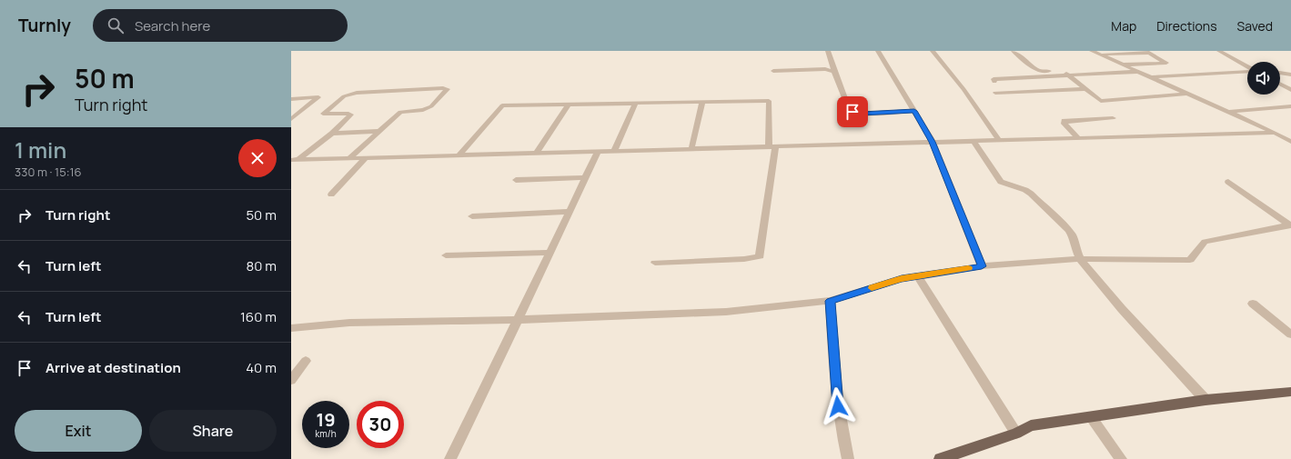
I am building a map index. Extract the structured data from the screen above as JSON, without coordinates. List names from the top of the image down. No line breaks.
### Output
{"page":{"header":"Turnly","search":"Search here","nav":["Map","Directions","Saved"],"turn":["50 m","Turn right"],"heading":["1 min","330 m · 15:16"],"list":[{"name":"Turn right","value":"50 m"},{"name":"Turn left","value":"80 m"},{"name":"Turn left","value":"160 m"},{"name":"Arrive at destination","value":"40 m"}],"speed":"19 km/h","limit":"30","buttons":["Exit","Share"]}}
